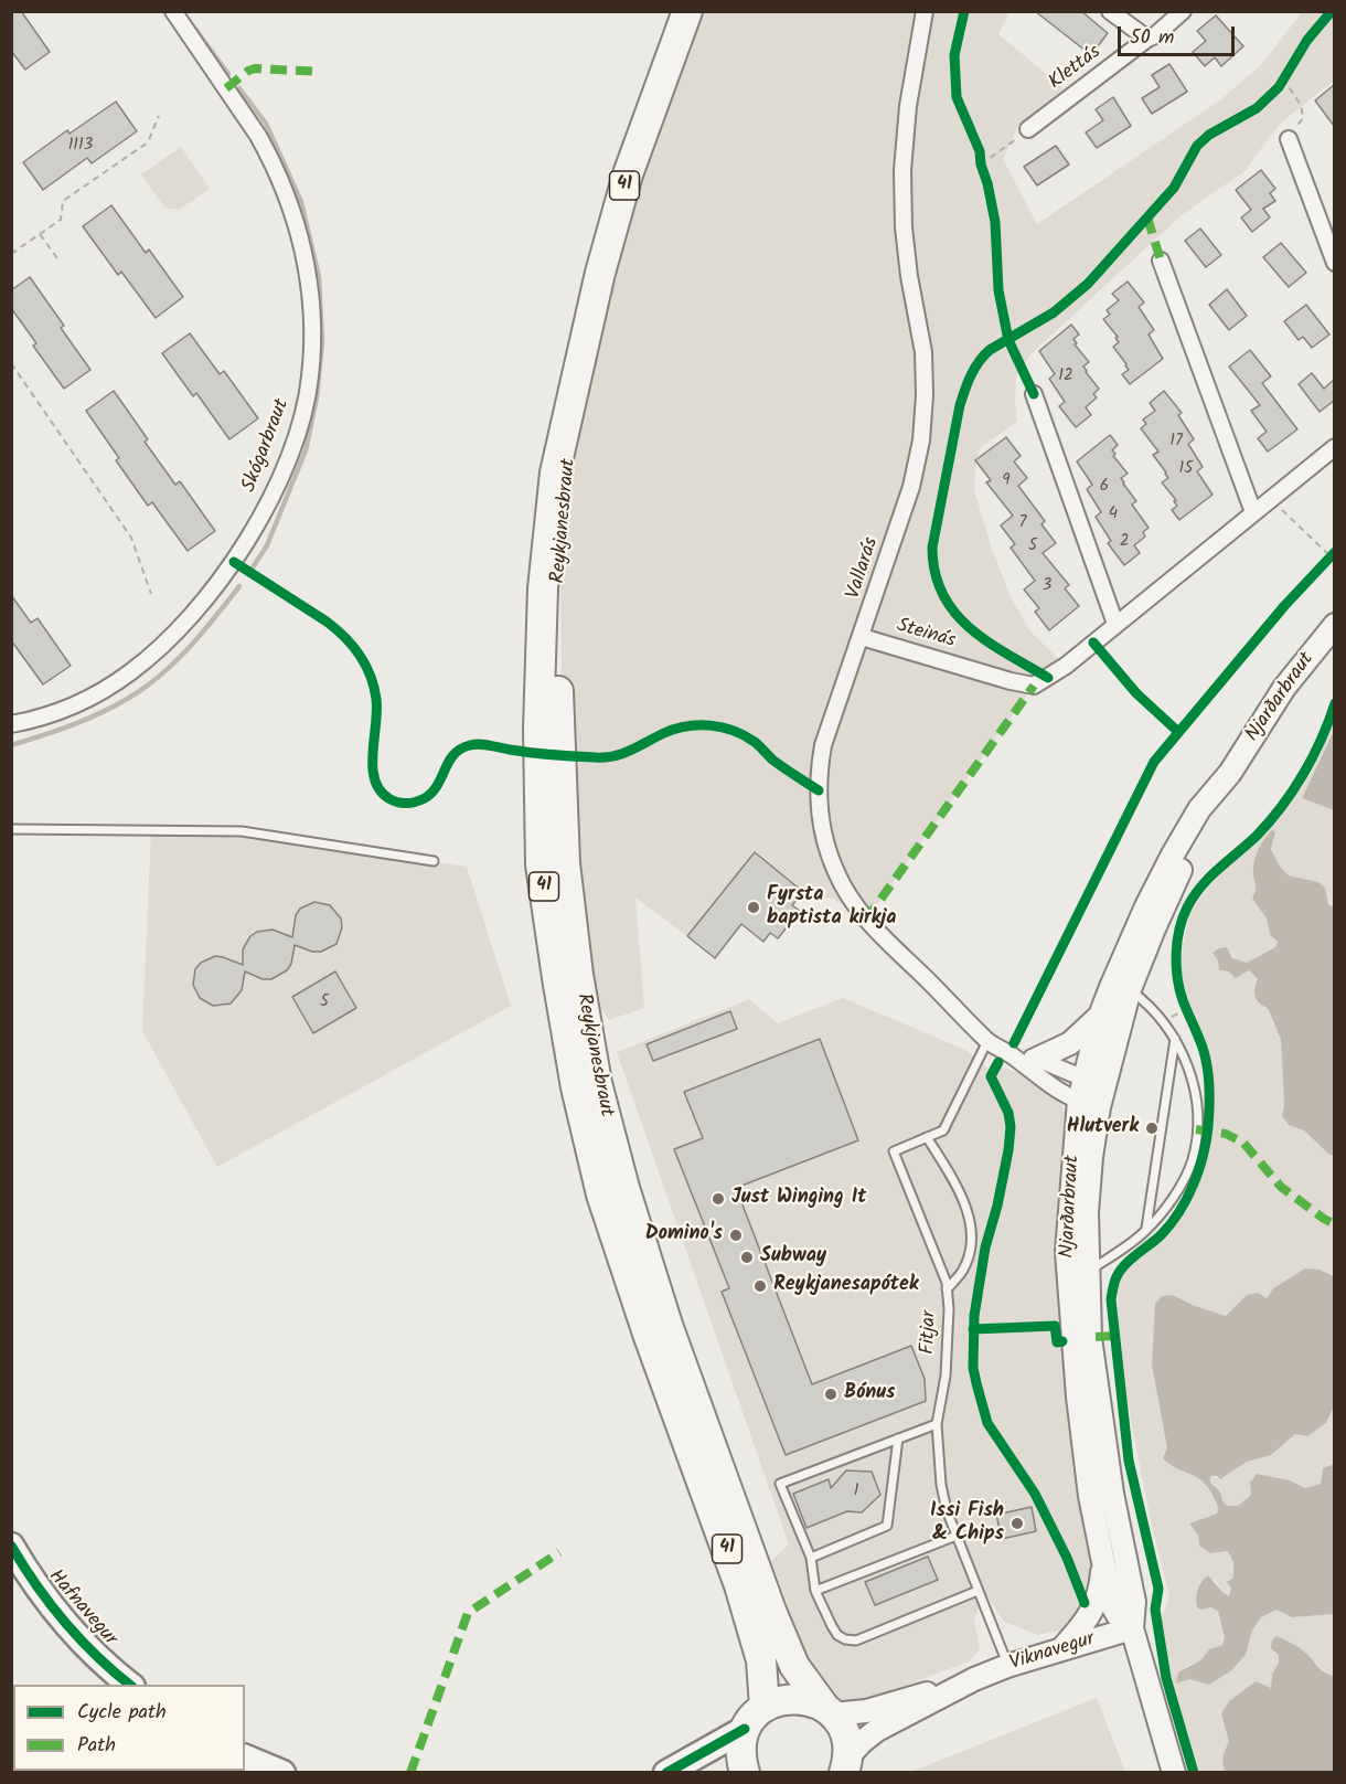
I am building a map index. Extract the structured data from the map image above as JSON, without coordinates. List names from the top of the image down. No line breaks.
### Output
{"streets":{"highway":["41","Reykjanesbraut"],"main road":["Njarðarbraut","Hafnavegur","Viknavegur"],"street":["Klettás","Skógarbraut","Vallarás","Steinás"],"lane":["Fitjar"]},"crossings":[["41","Reykjanesbraut"],["41","Viknavegur"],["Reykjanesbraut","Viknavegur"],["Vallarás","Steinás"],["Vallarás","Njarðarbraut"],["Vallarás","Fitjar"],["Njarðarbraut","Viknavegur"],["Fitjar","Viknavegur"]],"places":["Fyrsta baptista kirkja","Hlutverk","Just Winging It","Domino's","Subway","Reykjanesapótek","Bónus","Issi Fish & Chips"],"house_numbers":["1113","12","17","15","9","6","4","7","2","5","3","5","1"],"legend":["Cycle path","Path"],"scale_bar":"50 m"}
